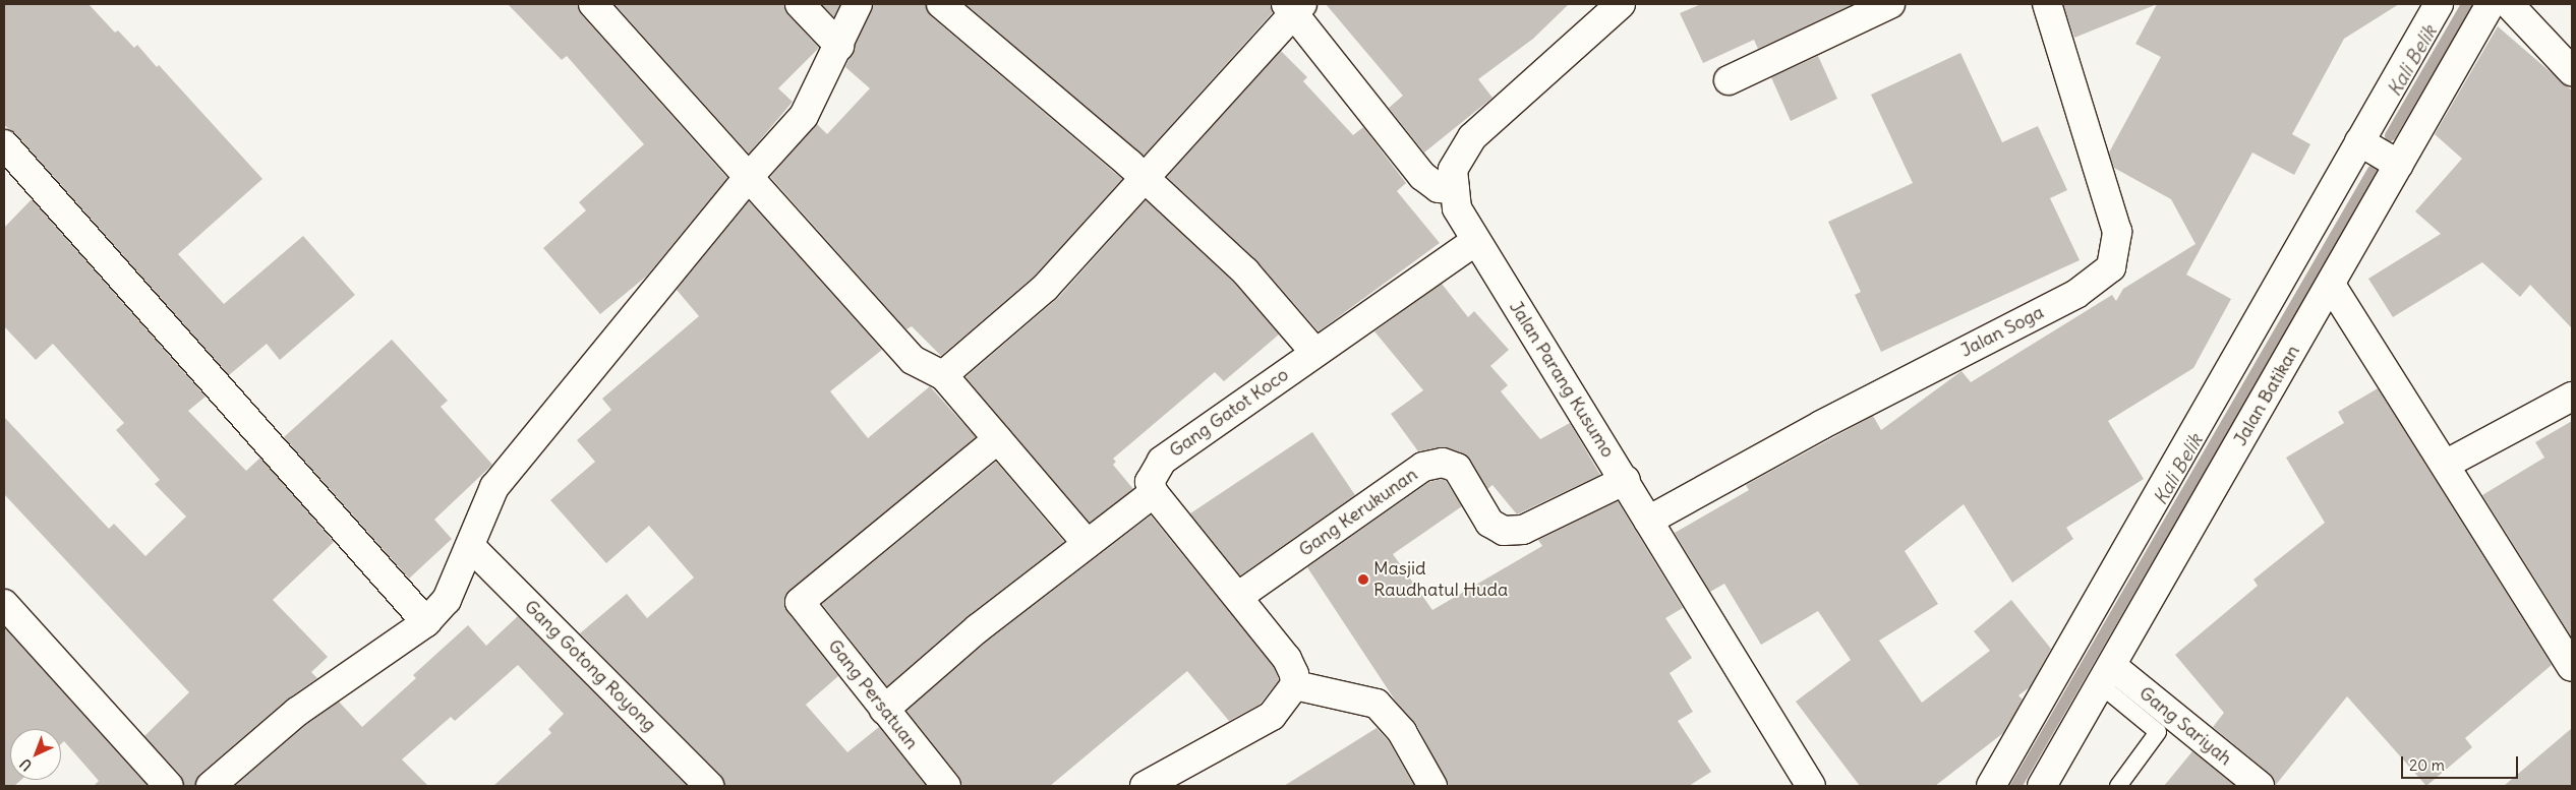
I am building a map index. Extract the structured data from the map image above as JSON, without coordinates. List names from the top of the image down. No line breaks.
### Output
{"streets":{"street":["Jalan Soga","Jalan Parang Kusumo","Jalan Batikan","Gang Gatot Koco","Gang Kerukunan","Gang Gotong Royong","Gang Persatuan","Gang Sariyah"]},"crossings":[["Jalan Soga","Jalan Parang Kusumo"],["Jalan Parang Kusumo","Gang Gatot Koco"],["Jalan Parang Kusumo","Gang Kerukunan"],["Jalan Batikan","Gang Sariyah"]],"water":["Kali Belik"],"places":["Masjid Raudhatul Huda"],"scale_bar":"20 m","north":"bottom left"}
